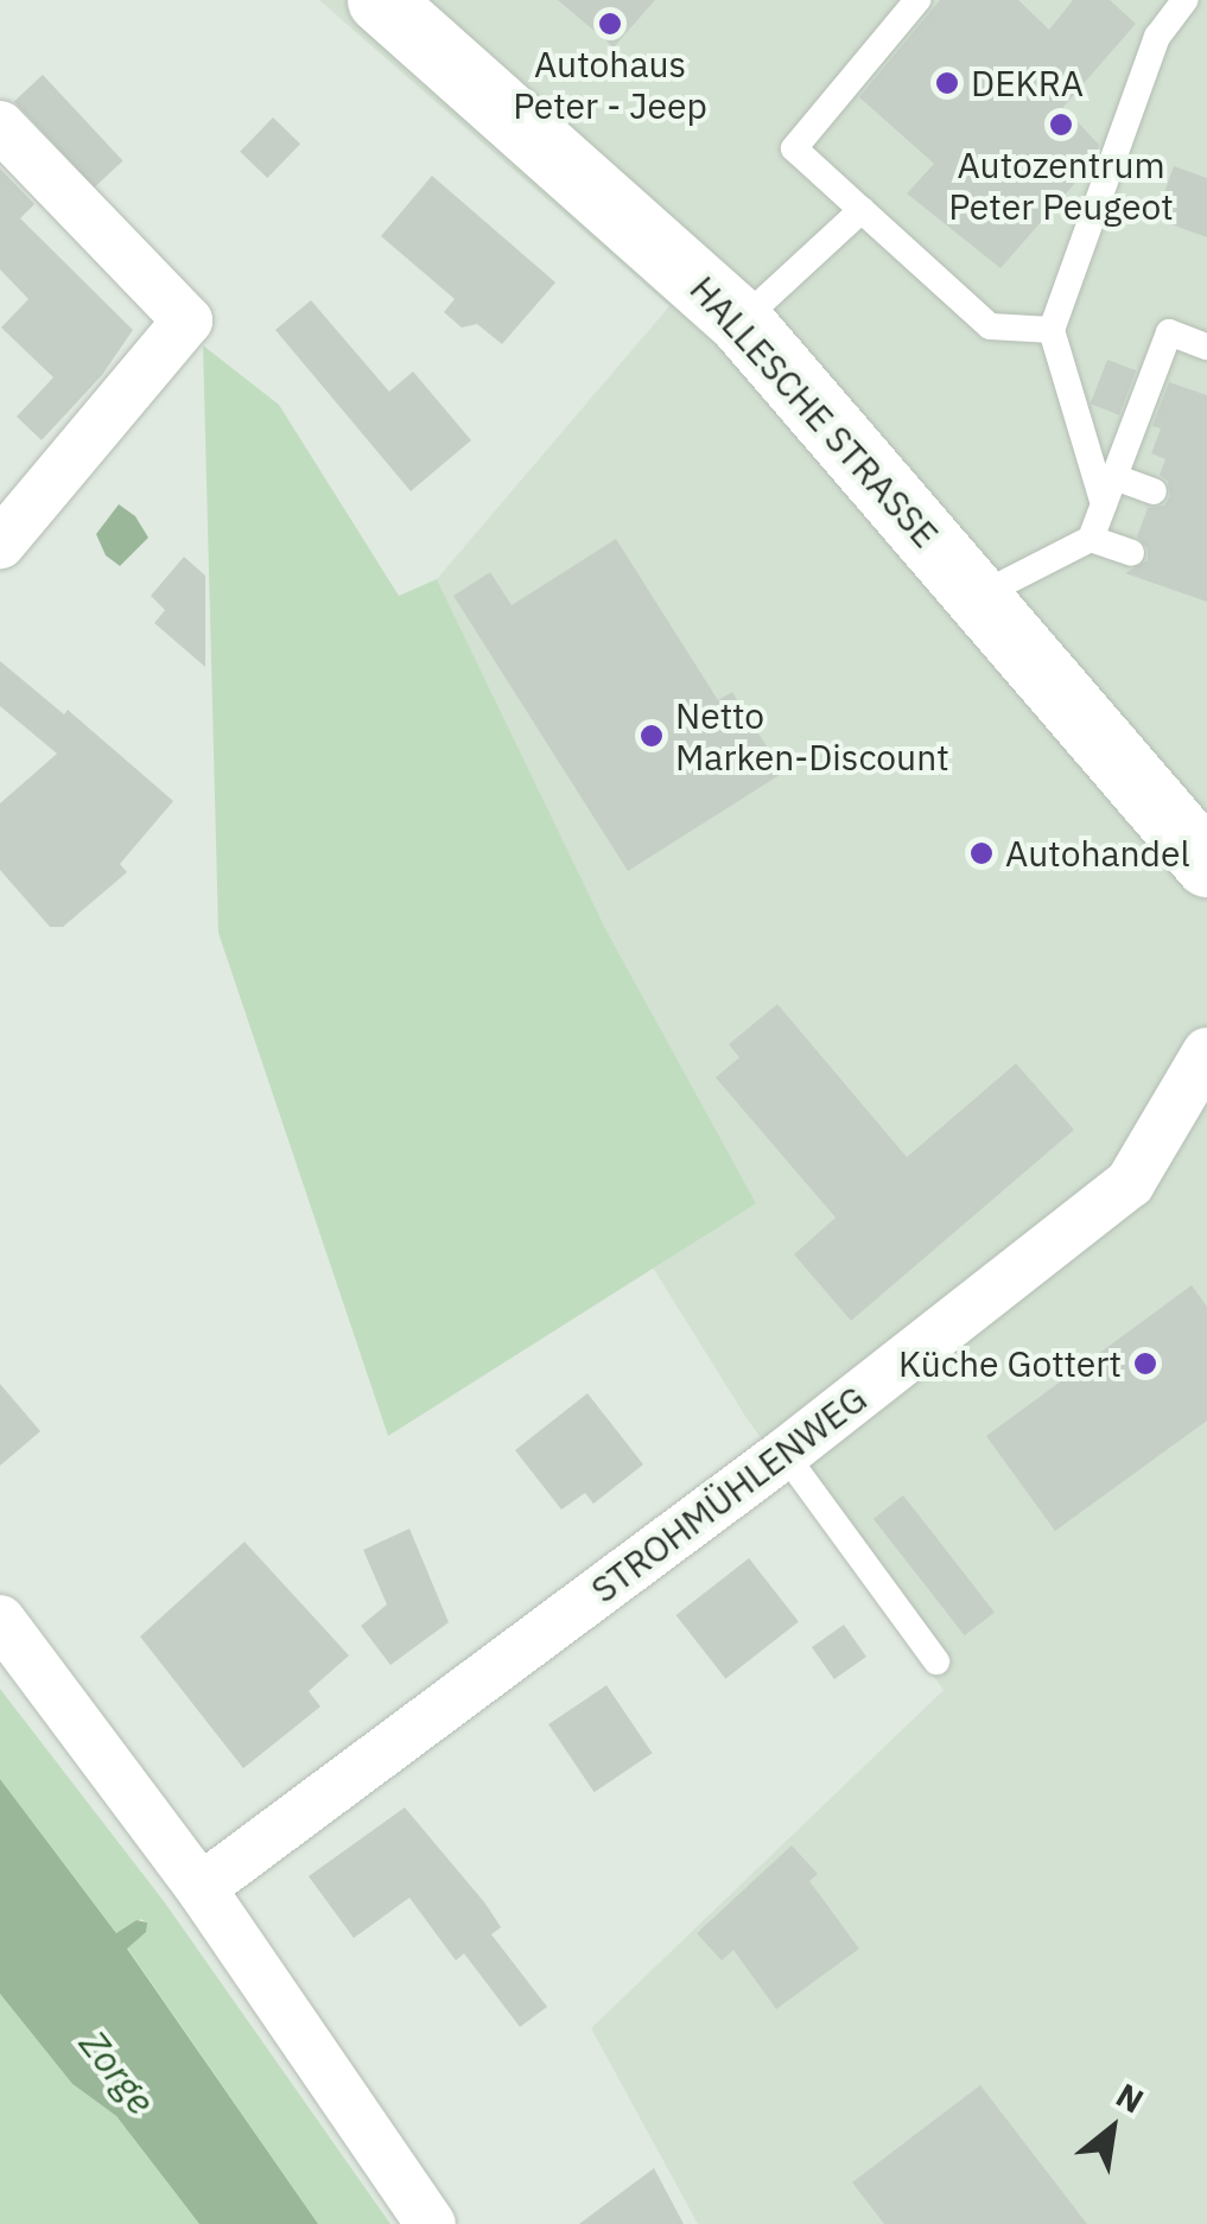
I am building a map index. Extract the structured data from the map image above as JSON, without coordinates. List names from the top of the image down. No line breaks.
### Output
{"streets":{"main road":["HALLESCHE STRASSE"],"street":["STROHMÜHLENWEG"]},"water":["Zorge"],"places":["Autohaus Peter - Jeep","DEKRA","Autozentrum Peter Peugeot","Netto Marken-Discount","Autohandel","Küche Gottert"],"north":"top right"}
